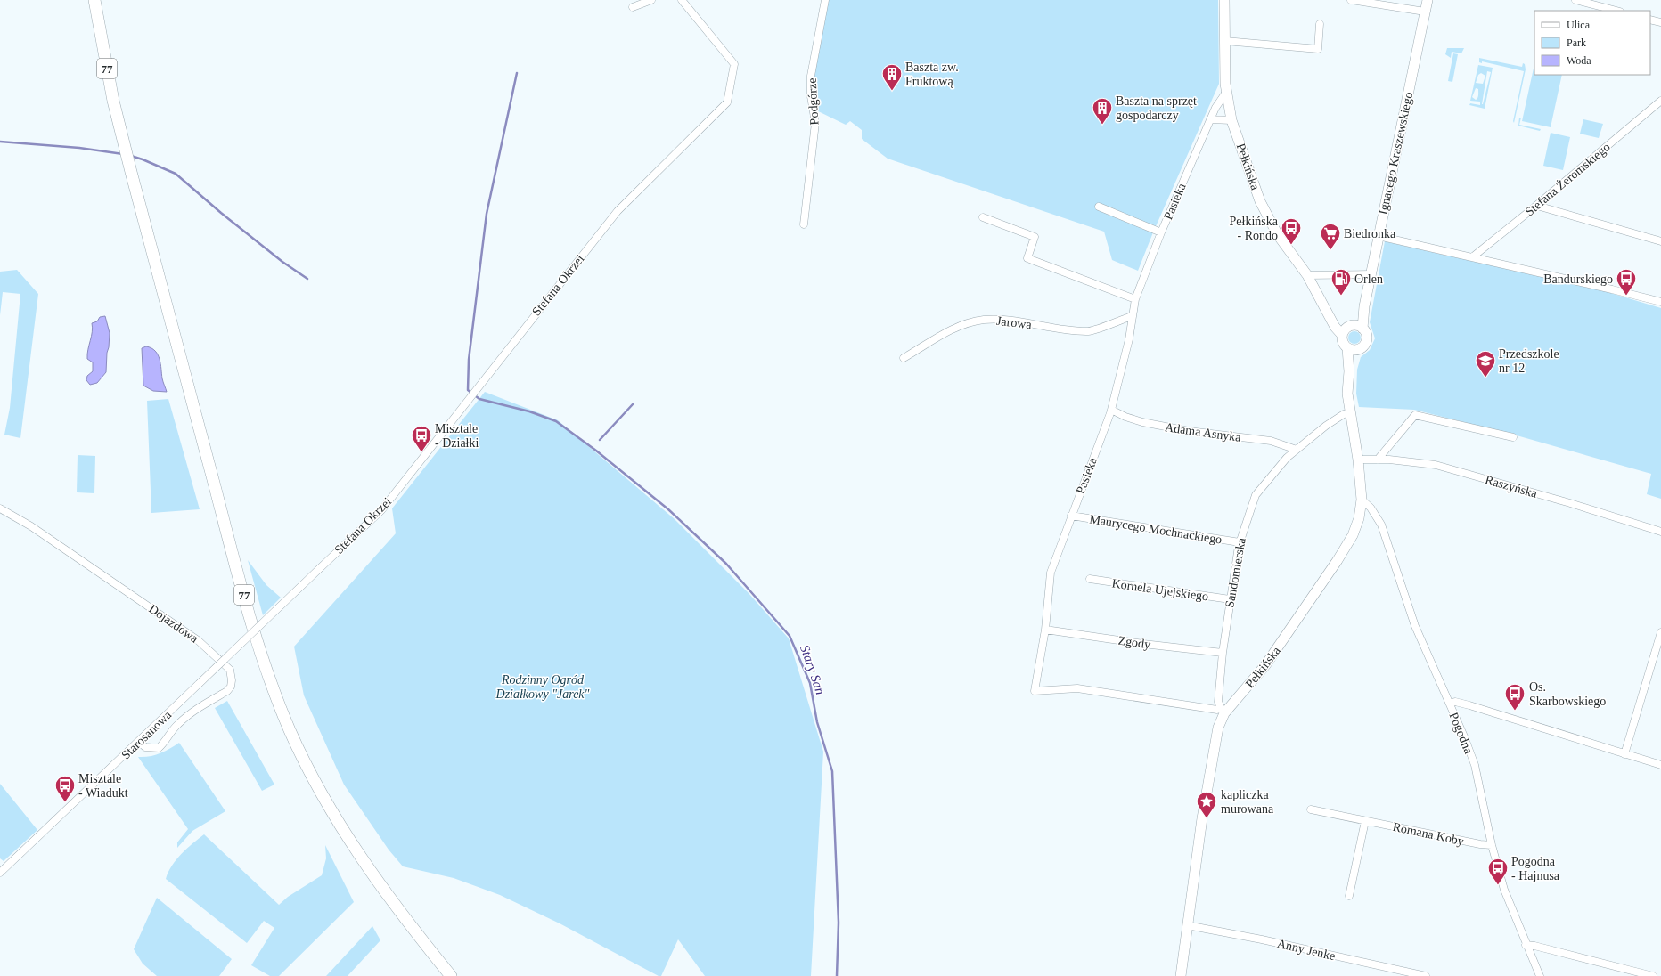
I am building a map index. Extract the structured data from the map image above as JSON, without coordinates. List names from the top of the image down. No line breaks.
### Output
{"streets":{"main road":["77"],"street":["Podgórze","Ignacego Kraszewskiego","Pełkińska","Stefana Żeromskiego","Pasieka","Stefana Okrzei","Jarowa","Adama Asnyka","Raszyńska","Maurycego Mochnackiego","Sandomierska","Kornela Ujejskiego","Dojazdowa","Zgody","Pogodna","Starosanowa","Romana Koby","Anny Jenke"]},"crossings":[["Ignacego Kraszewskiego","Pełkińska"],["Pełkińska","Pasieka"],["Pełkińska","Raszyńska"],["Pełkińska","Sandomierska"],["Pełkińska","Pogodna"],["Pełkińska","Anny Jenke"],["Pasieka","Jarowa"],["Pasieka","Adama Asnyka"],["Pasieka","Maurycego Mochnackiego"],["Pasieka","Sandomierska"],["Pasieka","Zgody"],["Stefana Okrzei","Starosanowa"],["Adama Asnyka","Sandomierska"],["Maurycego Mochnackiego","Sandomierska"],["Sandomierska","Kornela Ujejskiego"],["Sandomierska","Zgody"],["Dojazdowa","Starosanowa"],["Pogodna","Romana Koby"]],"water":["Stary San"],"parks":["Rodzinny Ogród Działkowy \"Jarek\""],"places":{"building":["Baszta zw. Fruktową","Baszta na sprzęt gospodarczy"],"bus stop":["Pełkińska - Rondo","Bandurskiego","Misztale - Działki","Os. Skarbowskiego","Misztale - Wiadukt","Pogodna - Hajnusa"],"supermarket":["Biedronka"],"fuel station":["Orlen"],"school or university":["Przedszkole nr 12"],"place":["kapliczka murowana"]},"legend":["Ulica","Park","Woda"]}
